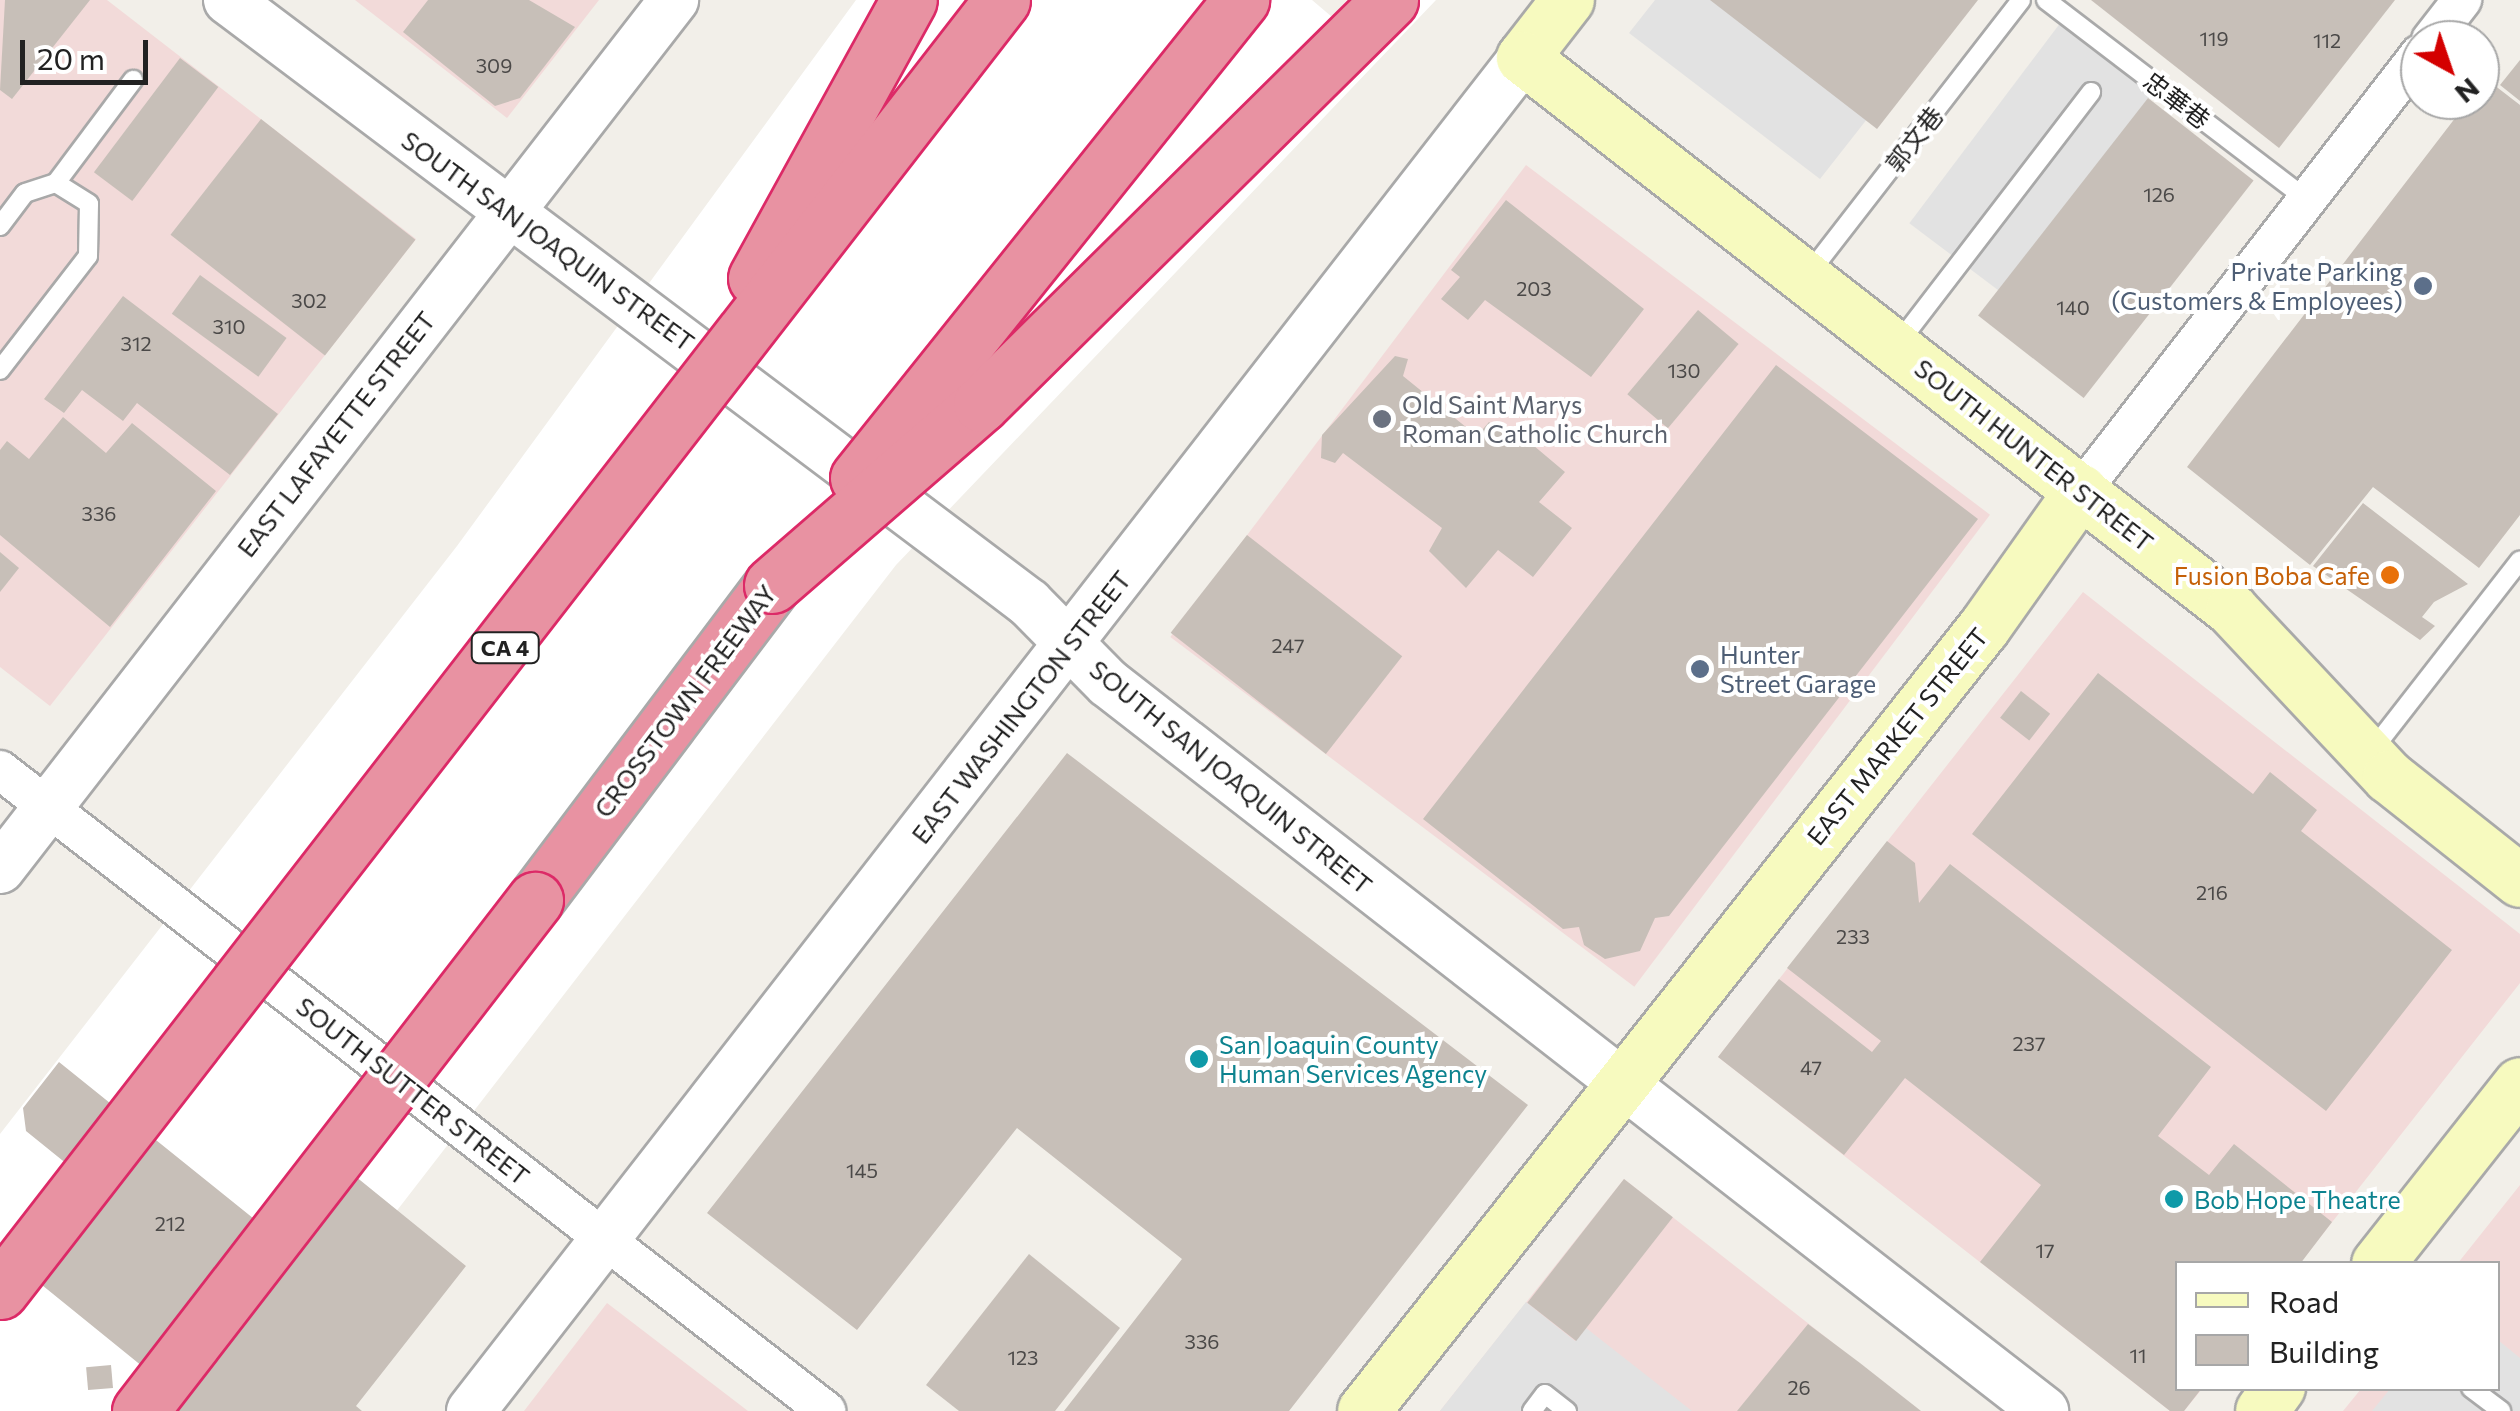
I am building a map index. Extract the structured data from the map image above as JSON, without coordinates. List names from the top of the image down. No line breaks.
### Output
{"streets":{"highway":["CA 4","CROSSTOWN FREEWAY"],"main road":["SOUTH HUNTER STREET","EAST WASHINGTON STREET","EAST MARKET STREET"],"street":["SOUTH SAN JOAQUIN STREET","EAST LAFAYETTE STREET","SOUTH SUTTER STREET"],"lane":["忠華巷","郭文巷"]},"crossings":[["忠華巷","EAST MARKET STREET"],["郭文巷","SOUTH HUNTER STREET"],["SOUTH SAN JOAQUIN STREET","EAST LAFAYETTE STREET"],["SOUTH SAN JOAQUIN STREET","EAST WASHINGTON STREET"],["SOUTH SAN JOAQUIN STREET","EAST MARKET STREET"],["EAST LAFAYETTE STREET","SOUTH SUTTER STREET"],["SOUTH HUNTER STREET","EAST WASHINGTON STREET"],["SOUTH HUNTER STREET","EAST MARKET STREET"],["EAST WASHINGTON STREET","SOUTH SUTTER STREET"]],"places":["Private Parking (Customers & Employees)","Old Saint Marys Roman Catholic Church","Fusion Boba Cafe","Hunter Street Garage","San Joaquin County Human Services Agency","Bob Hope Theatre"],"house_numbers":["119","112","309","126","203","302","140","310","312","130","336","247","216","233","237","47","145","212","17","336","11","123","26"],"legend":["Road","Building"],"scale_bar":"20 m","north":"bottom right"}
